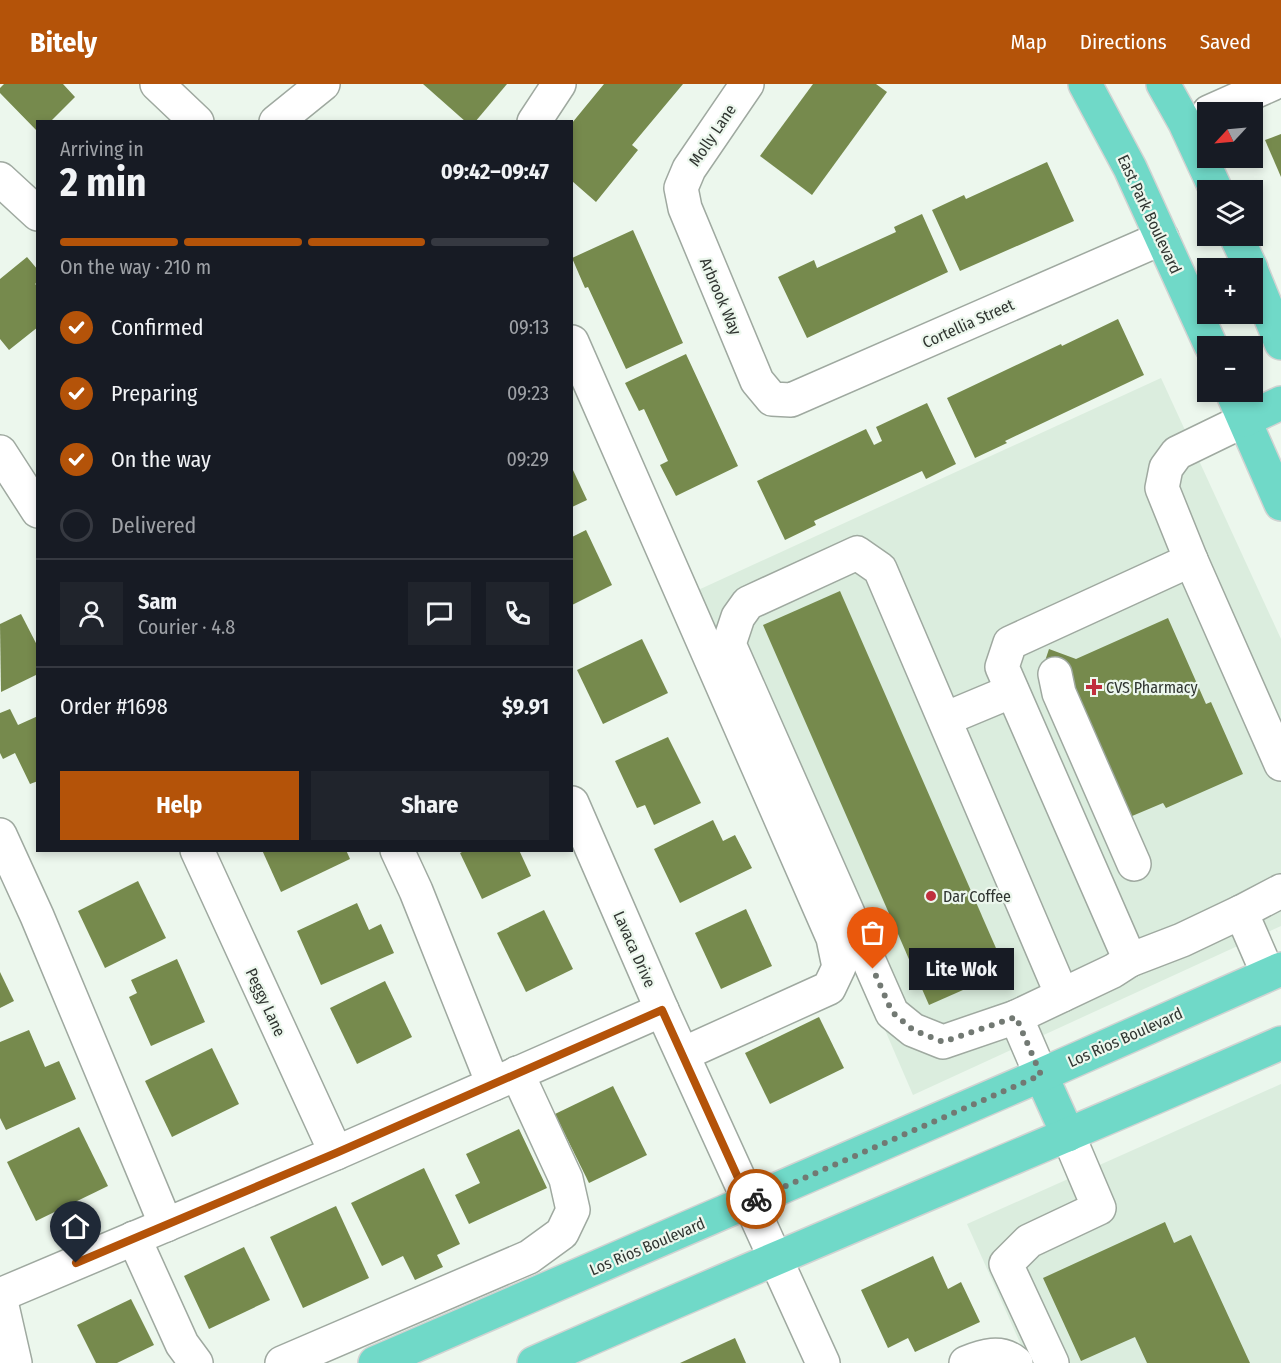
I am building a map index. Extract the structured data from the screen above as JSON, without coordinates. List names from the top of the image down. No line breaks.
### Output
{"streets":{"main road":["East Park Boulevard","Los Rios Boulevard"],"street":["Molly Lane","Arbrook Way","Cortellia Street","Lavaca Drive","Peggy Lane"]},"crossings":[["Molly Lane","Arbrook Way"],["East Park Boulevard","Cortellia Street"],["Arbrook Way","Cortellia Street"],["Lavaca Drive","Los Rios Boulevard"]],"places":{"health":["CVS Pharmacy"],"other":["Dar Coffee","Lite Wok"]},"north":"bottom left","page":{"header":"Bitely","nav":["Map","Directions","Saved"],"map_buttons":["+","−"],"heading":["2 min","Arriving in","09:42–09:47"],"panel":["Sam","Courier · 4.8","Order #1698","$9.91"],"bar":"On the way · 210 m","list":[["Confirmed","09:13"],["Preparing","09:23"],["On the way","09:29"],"Delivered"],"buttons":["Help","Share"],"bubble":"Lite Wok"}}
